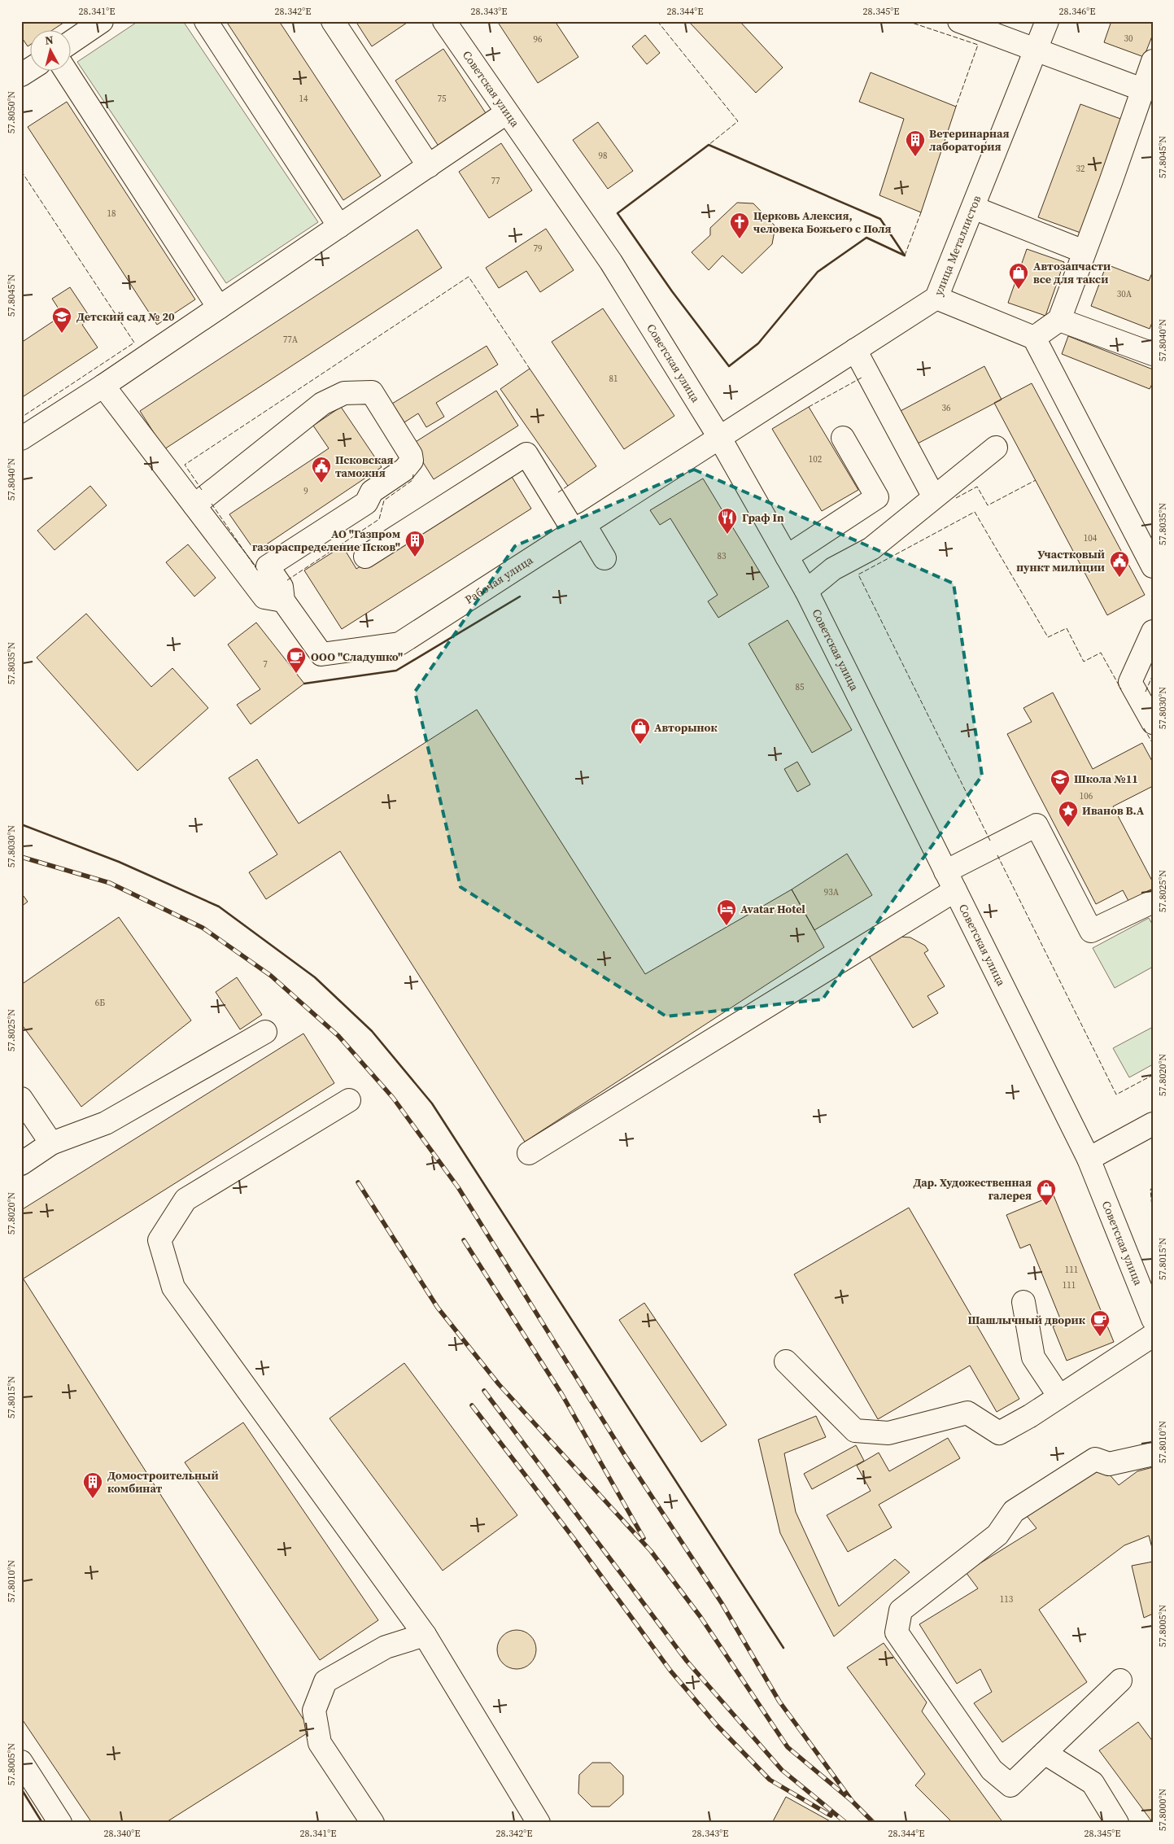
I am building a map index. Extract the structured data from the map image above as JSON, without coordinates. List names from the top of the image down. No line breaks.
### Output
{"streets":{"street":["Советская улица","улица Металлистов","Рабочая улица"]},"crossings":[["Советская улица","улица Металлистов"],["Советская улица","Рабочая улица"],["улица Металлистов","Рабочая улица"]],"places":{"building":["Ветеринарная лаборатория","АО \"Газпром газораспределение Псков\"","Домостроительный комбинат"],"church":["Церковь Алексия, человека Божьего с Поля"],"shop":["Автозапчасти все для такси","Авторынок","Дар. Художественная галерея"],"school or university":["Детский сад № 20","Школа №11"],"public building":["Псковская таможня","Участковый пункт милиции"],"restaurant":["Граф In"],"cafe":["ООО \"Сладушко\"","Шашлычный дворик"],"place":["Иванов В.А"],"hotel":["Avatar Hotel"]},"house_numbers":["30","96","14","75","98","32","77","18","79","30А","77А","81","36","102","9","104","83","7","85","106","93А","6Б","111","111","113"],"north":"top","coordinates":["28.341°E","28.342°E","28.343°E","28.344°E","28.345°E","28.346°E","57.8050°N","57.8045°N","57.8040°N","57.8035°N","57.8030°N","57.8025°N","57.8020°N","57.8015°N","57.8010°N","57.8005°N","57.8000°N","28.340°E"]}
